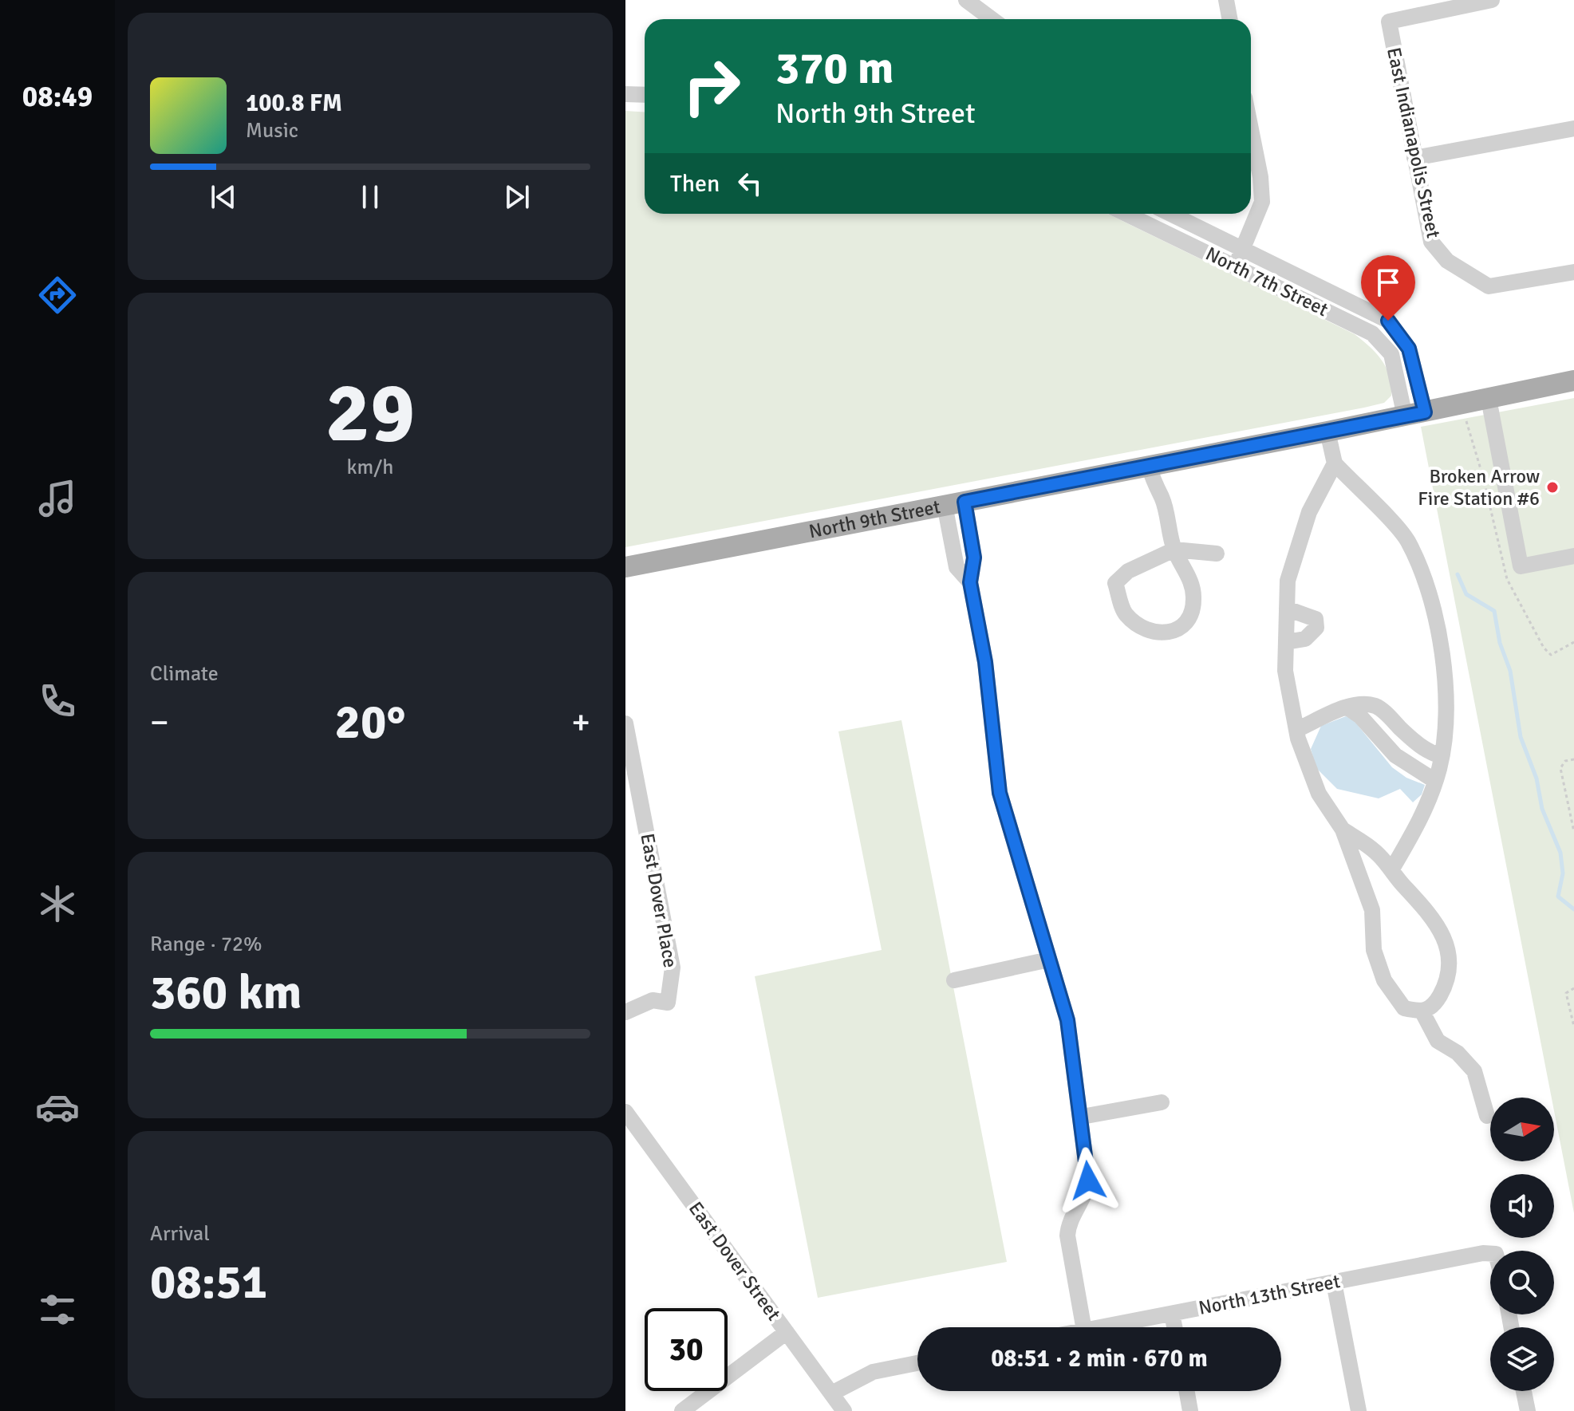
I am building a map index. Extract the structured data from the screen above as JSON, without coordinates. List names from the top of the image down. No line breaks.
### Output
{"streets":{"main road":["North 9th Street"],"street":["East Indianapolis Street","North 7th Street","East Dover Place","East Dover Street","North 13th Street"]},"crossings":[["North 7th Street","North 9th Street"]],"places":["Broken Arrow Fire Station #6"],"north":"right","page":{"tabs":"08:49","turn":["370 m","North 9th Street"],"song":["100.8 FM","Music"],"then":"Then","tile":[["29","km/h"],"Climate",["Range · 72%","360 km"],["Arrival","08:51"]],"heat":["−","20°","+"],"limit":"30","trip":"08:51 · 2 min · 670 m"}}
